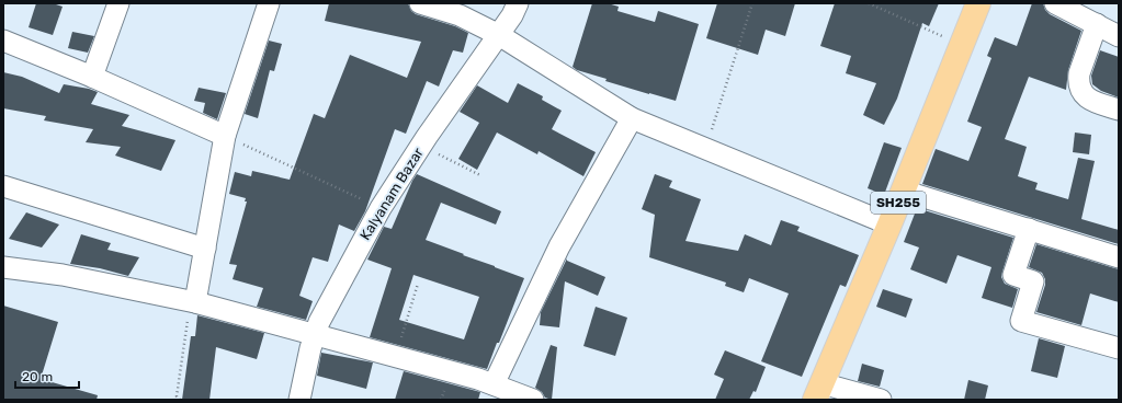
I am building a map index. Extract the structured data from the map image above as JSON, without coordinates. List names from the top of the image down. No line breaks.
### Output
{"streets":{"main road":["SH255"],"street":["Kalyanam Bazar"]},"scale_bar":"20 m"}
